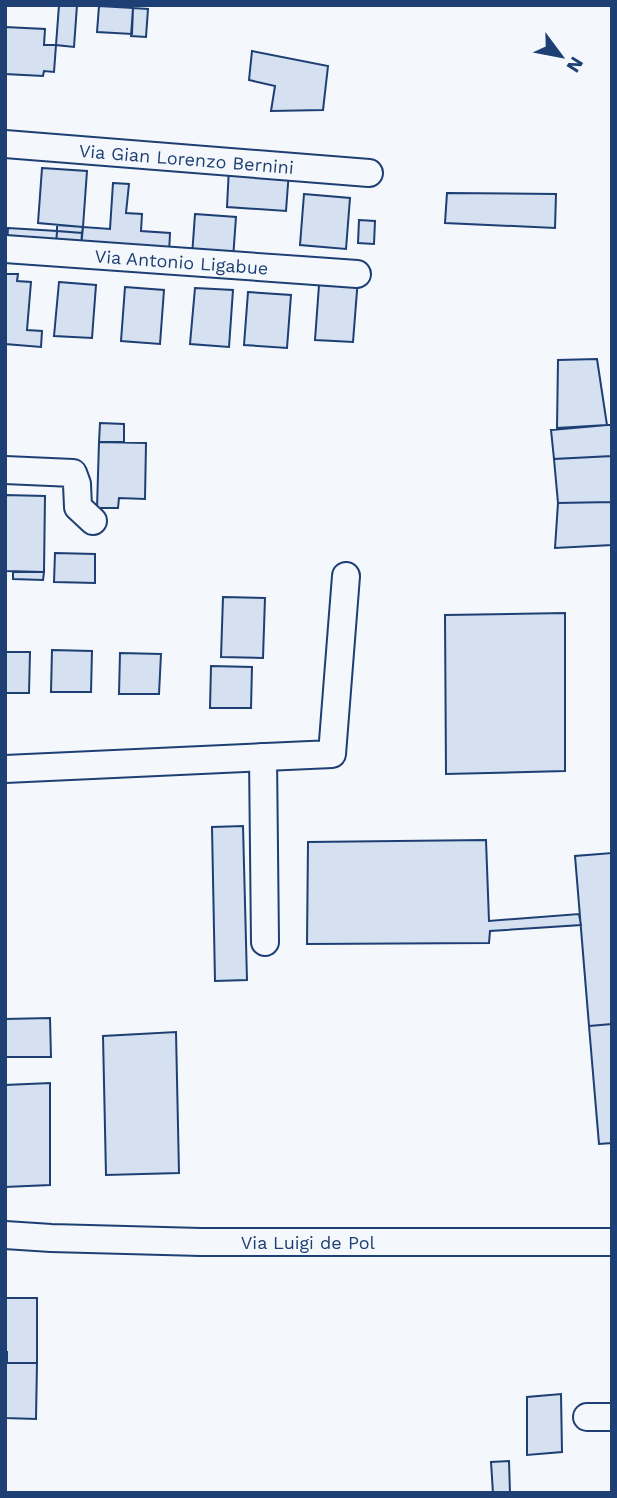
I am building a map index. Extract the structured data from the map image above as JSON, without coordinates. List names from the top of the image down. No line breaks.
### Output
{"streets":{"street":["Via Gian Lorenzo Bernini","Via Antonio Ligabue","Via Luigi de Pol"]},"north":"bottom right"}
